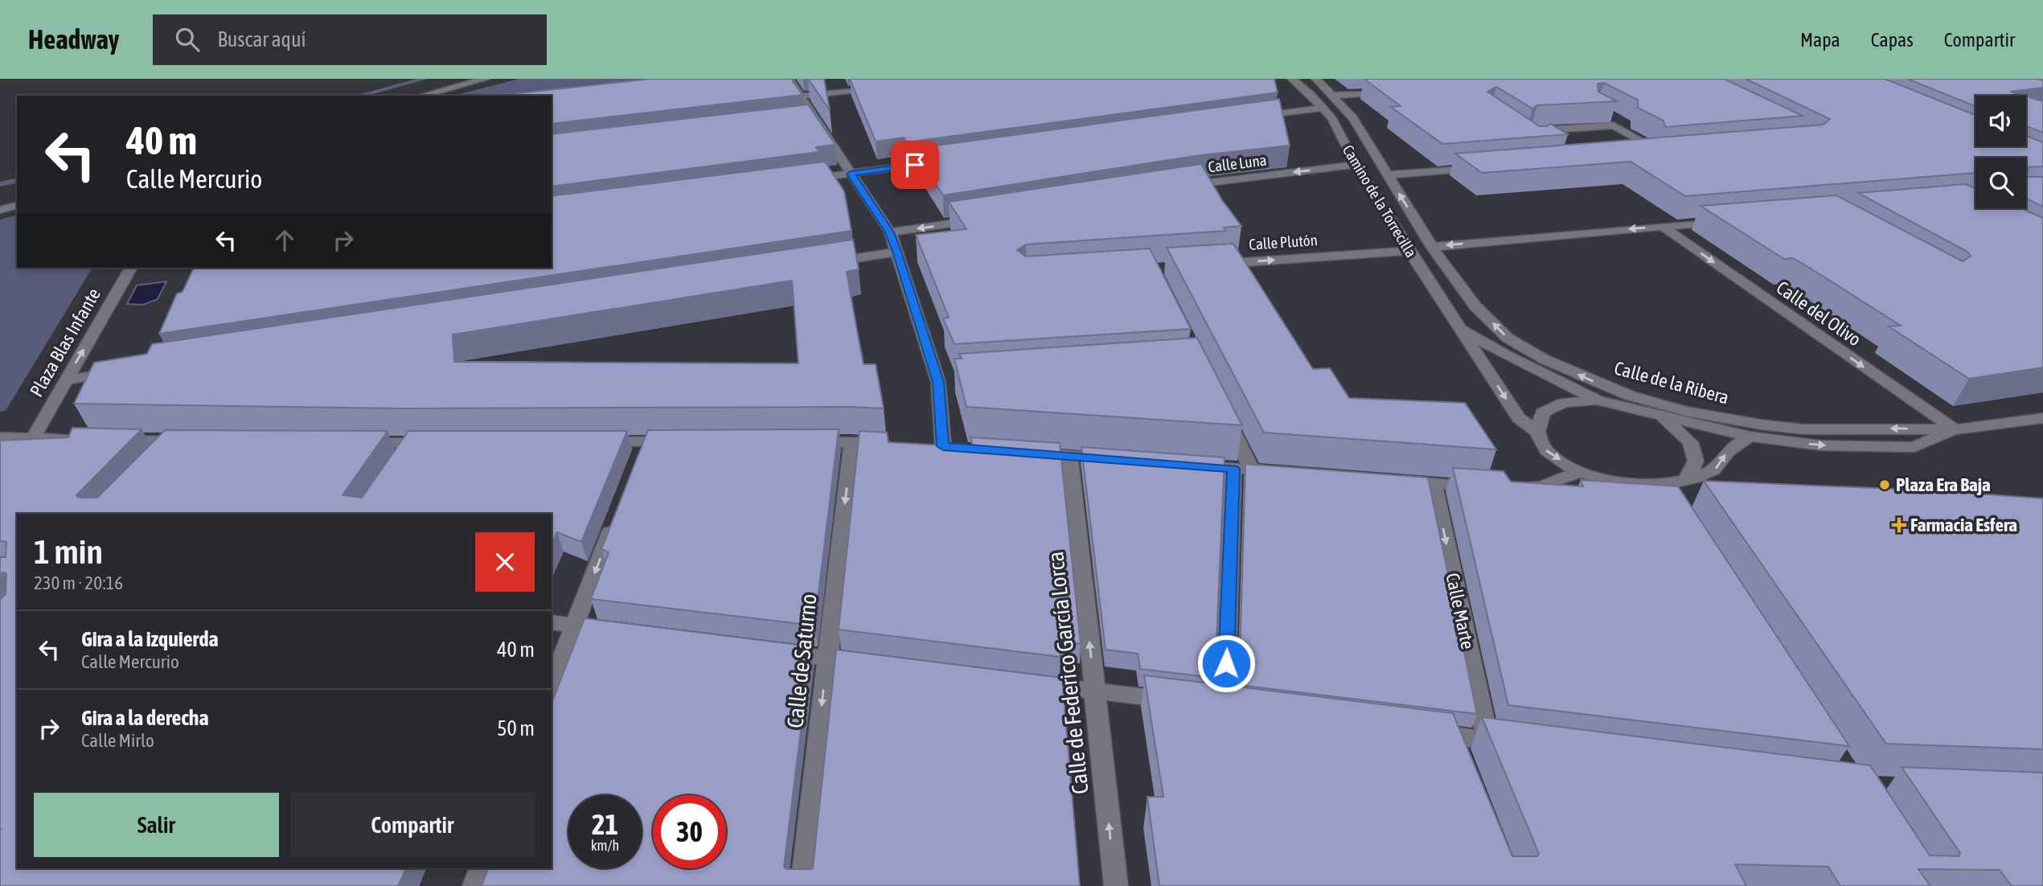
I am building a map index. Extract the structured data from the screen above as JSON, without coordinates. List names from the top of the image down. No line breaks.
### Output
{"streets":{"street":["Calle Luna","Camino de la Torrecilla","Calle Plutón","Calle del Olivo","Plaza Blas Infante","Calle de la Ribera","Calle Marte","Calle de Saturno","Calle de Federico García Lorca"]},"crossings":[["Calle Luna","Camino de la Torrecilla"],["Camino de la Torrecilla","Calle Plutón"],["Camino de la Torrecilla","Calle de la Ribera"],["Calle del Olivo","Calle de la Ribera"]],"one_way":["Calle del Olivo","Plaza Blas Infante","Calle Marte","Calle de Saturno","Calle de Federico García Lorca"],"places":{"other":["Plaza Era Baja"],"health":["Farmacia Esfera"]},"page":{"header":"Headway","search":"Buscar aquí","nav":["Mapa","Capas","Compartir"],"turn":["40 m","Calle Mercurio"],"heading":["1 min","230 m · 20:16"],"list":[{"name":"Gira a la izquierda","note":"Calle Mercurio","value":"40 m"},{"name":"Gira a la derecha","note":"Calle Mirlo","value":"50 m"}],"buttons":["Salir","Compartir"],"speed":"21 km/h","limit":"30"}}
